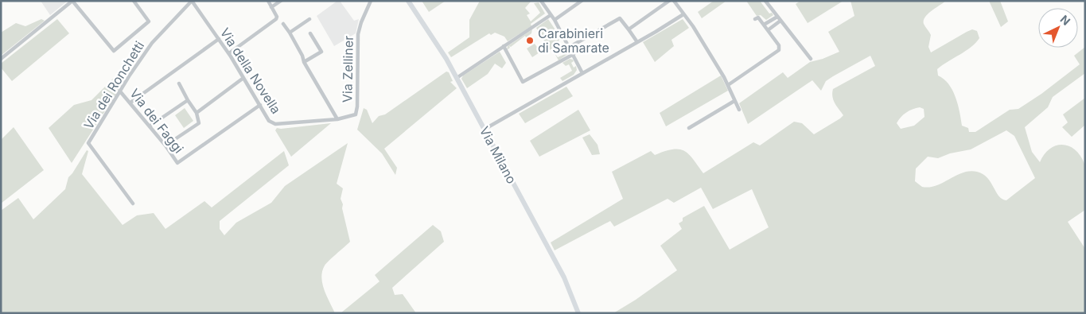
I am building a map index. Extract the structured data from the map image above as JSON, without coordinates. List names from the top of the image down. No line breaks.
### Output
{"streets":{"street":["Via Zelliner","Via della Novella","Via dei Ronchetti","Via dei Faggi","Via Milano"]},"crossings":[["Via Zelliner","Via della Novella"],["Via della Novella","Via dei Ronchetti"],["Via della Novella","Via dei Faggi"],["Via dei Ronchetti","Via dei Faggi"]],"places":["Carabinieri di Samarate"],"north":"top right"}
